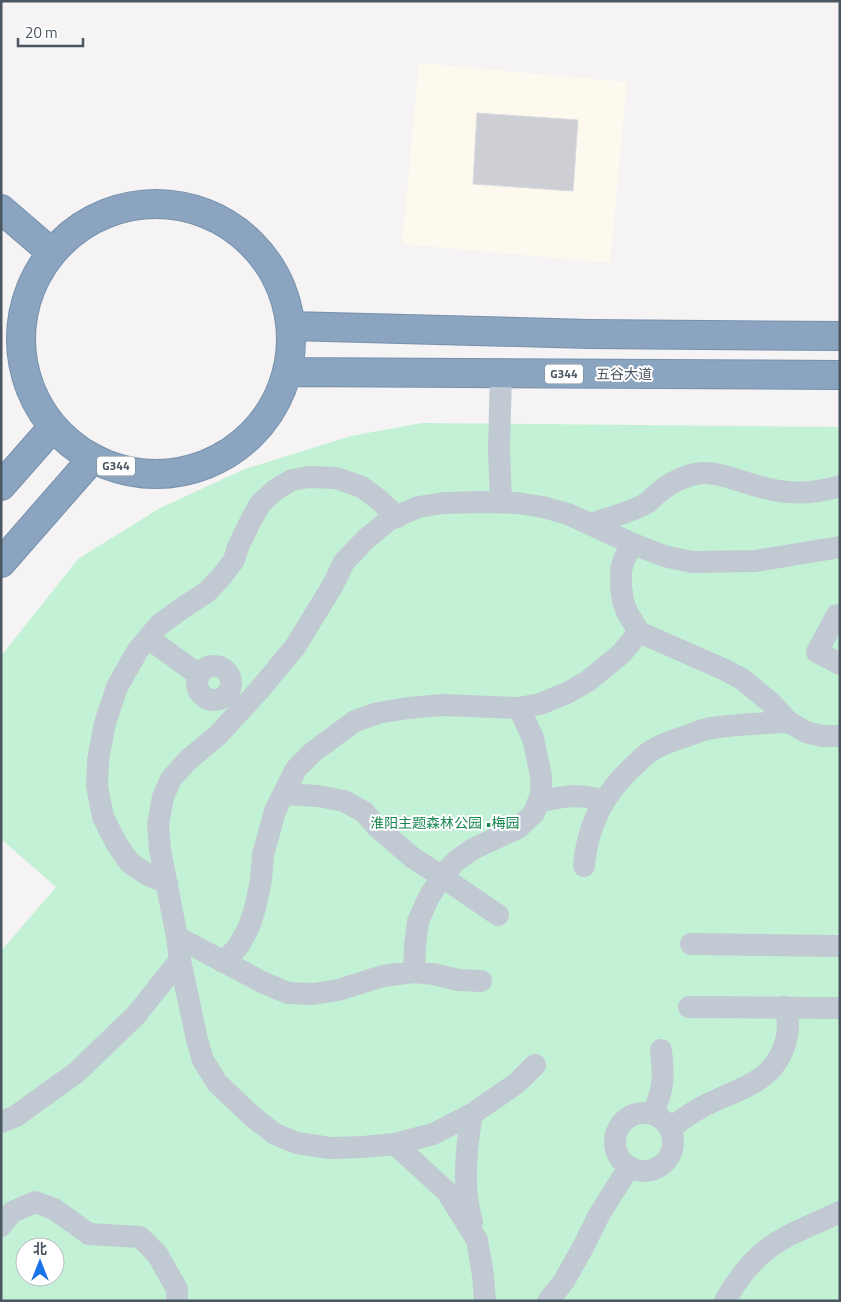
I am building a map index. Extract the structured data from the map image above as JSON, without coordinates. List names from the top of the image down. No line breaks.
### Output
{"streets":{"highway":["G344","五谷大道"]},"crossings":[["G344","五谷大道"]],"parks":["淮阳主题森林公园 •梅园"],"scale_bar":"20 m","north":"top"}
